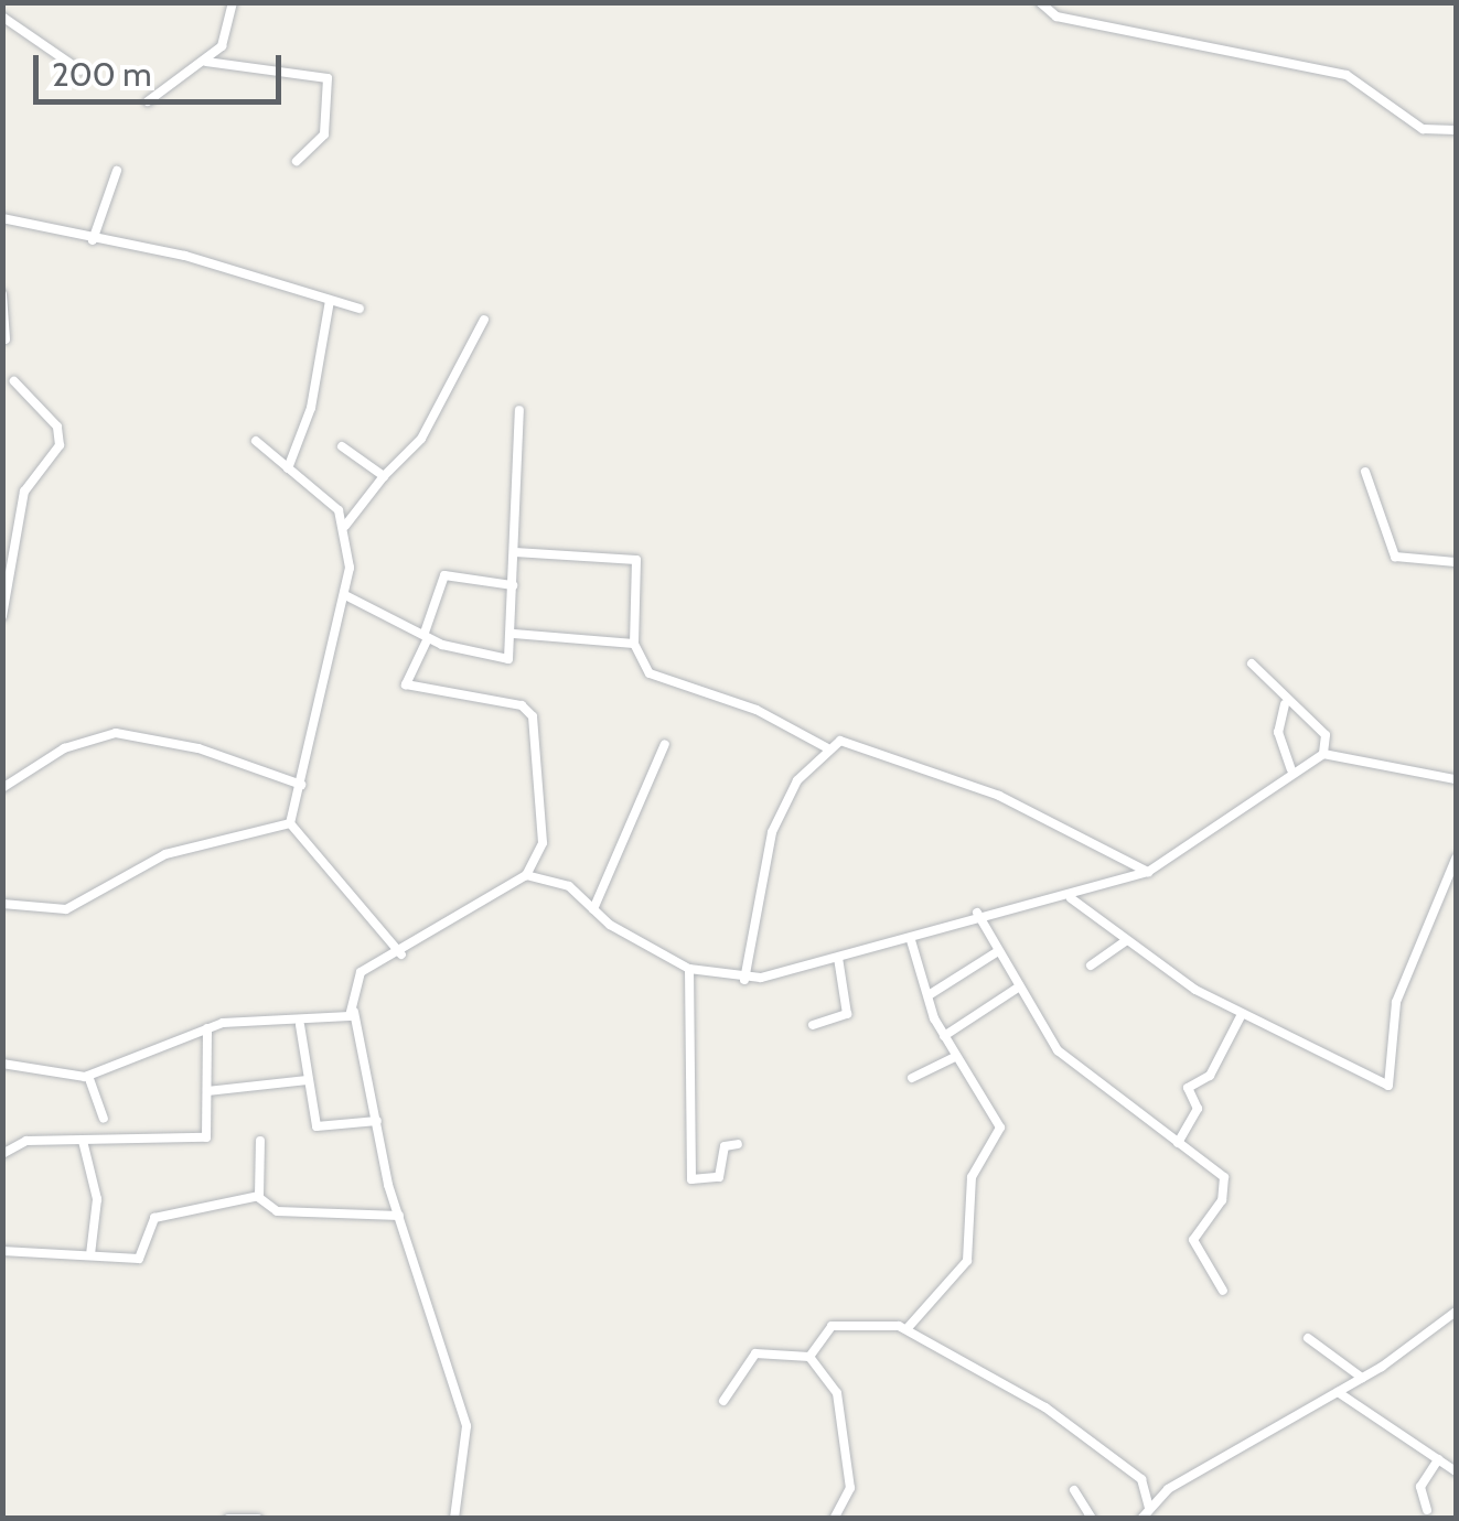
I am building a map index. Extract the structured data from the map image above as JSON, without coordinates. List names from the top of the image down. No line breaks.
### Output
{"scale_bar":"200 m"}
